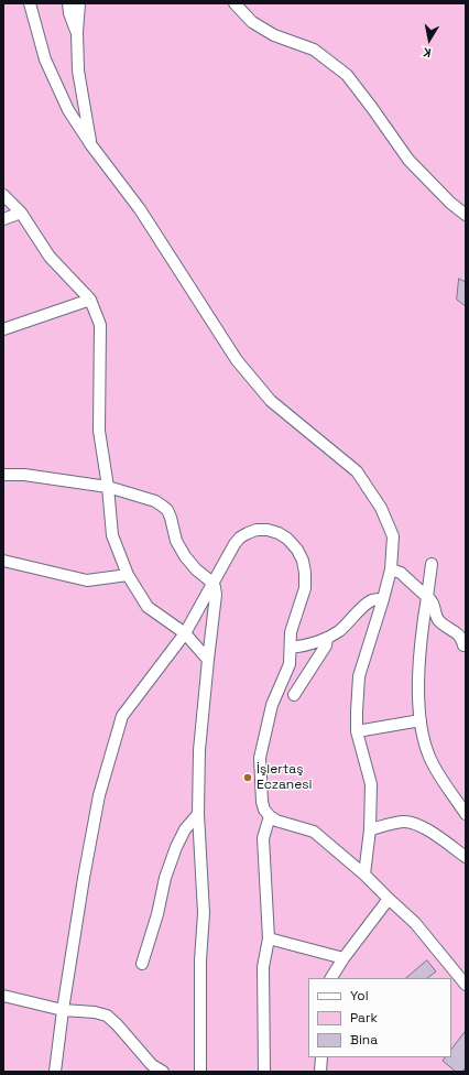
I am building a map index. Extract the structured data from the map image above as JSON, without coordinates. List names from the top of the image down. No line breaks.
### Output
{"places":["İşlertaş Eczanesi"],"legend":["Yol","Park","Bina"],"north":"bottom"}
